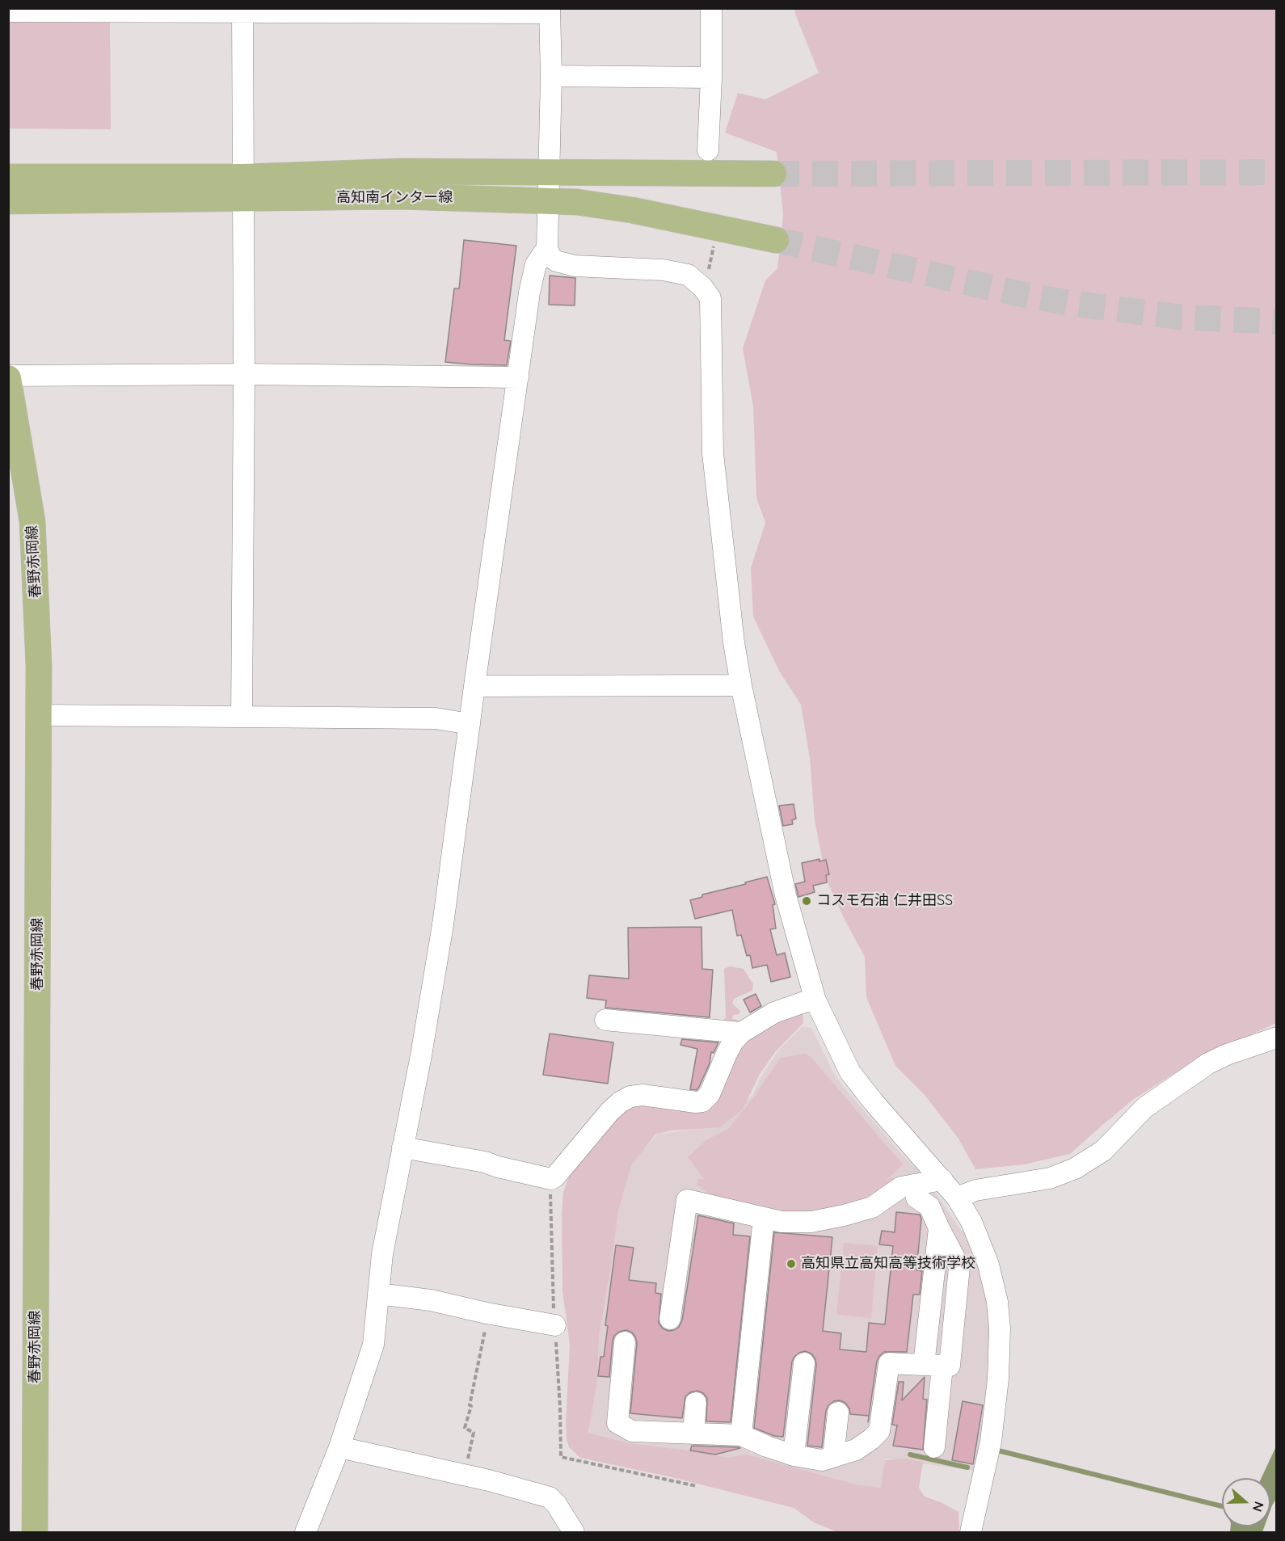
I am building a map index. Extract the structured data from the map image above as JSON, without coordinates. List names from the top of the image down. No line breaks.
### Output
{"streets":{"main road":["高知南インター線","春野赤岡線"]},"places":["コスモ石油 仁井田SS","高知県立高知高等技術学校"],"north":"right"}
